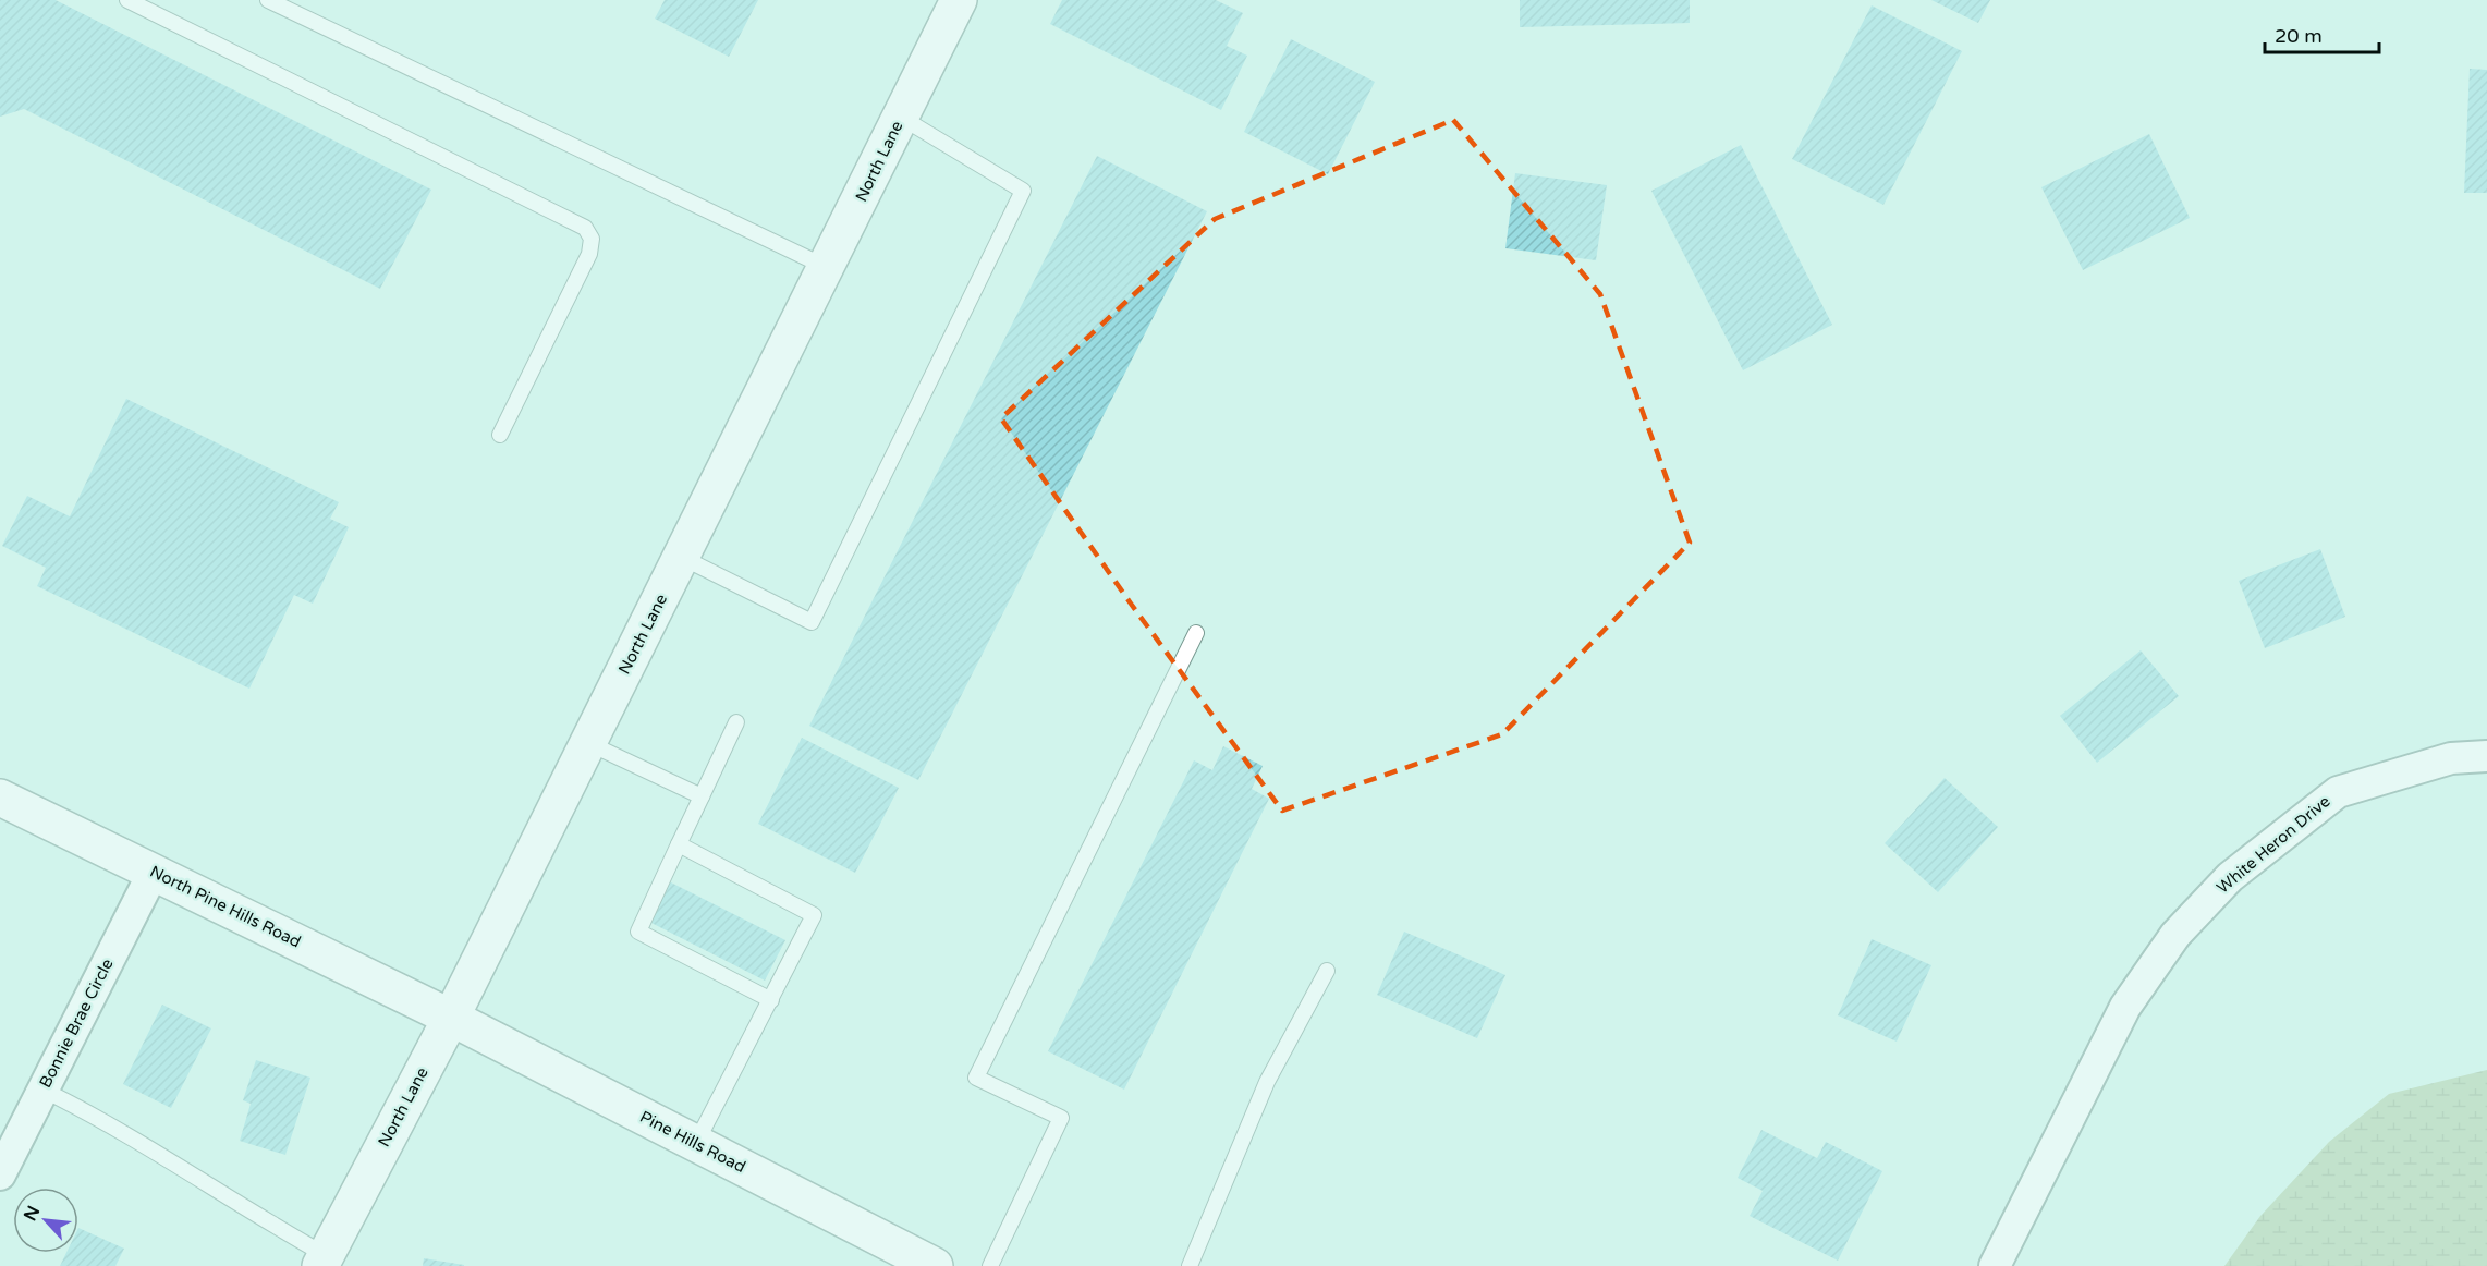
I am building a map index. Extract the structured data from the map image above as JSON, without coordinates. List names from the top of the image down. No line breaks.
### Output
{"streets":{"street":["North Lane","White Heron Drive","North Pine Hills Road","Bonnie Brae Circle","Pine Hills Road"]},"crossings":[["North Lane","North Pine Hills Road"],["North Lane","Pine Hills Road"],["North Pine Hills Road","Bonnie Brae Circle"],["North Pine Hills Road","Pine Hills Road"]],"scale_bar":"20 m","north":"top left"}
